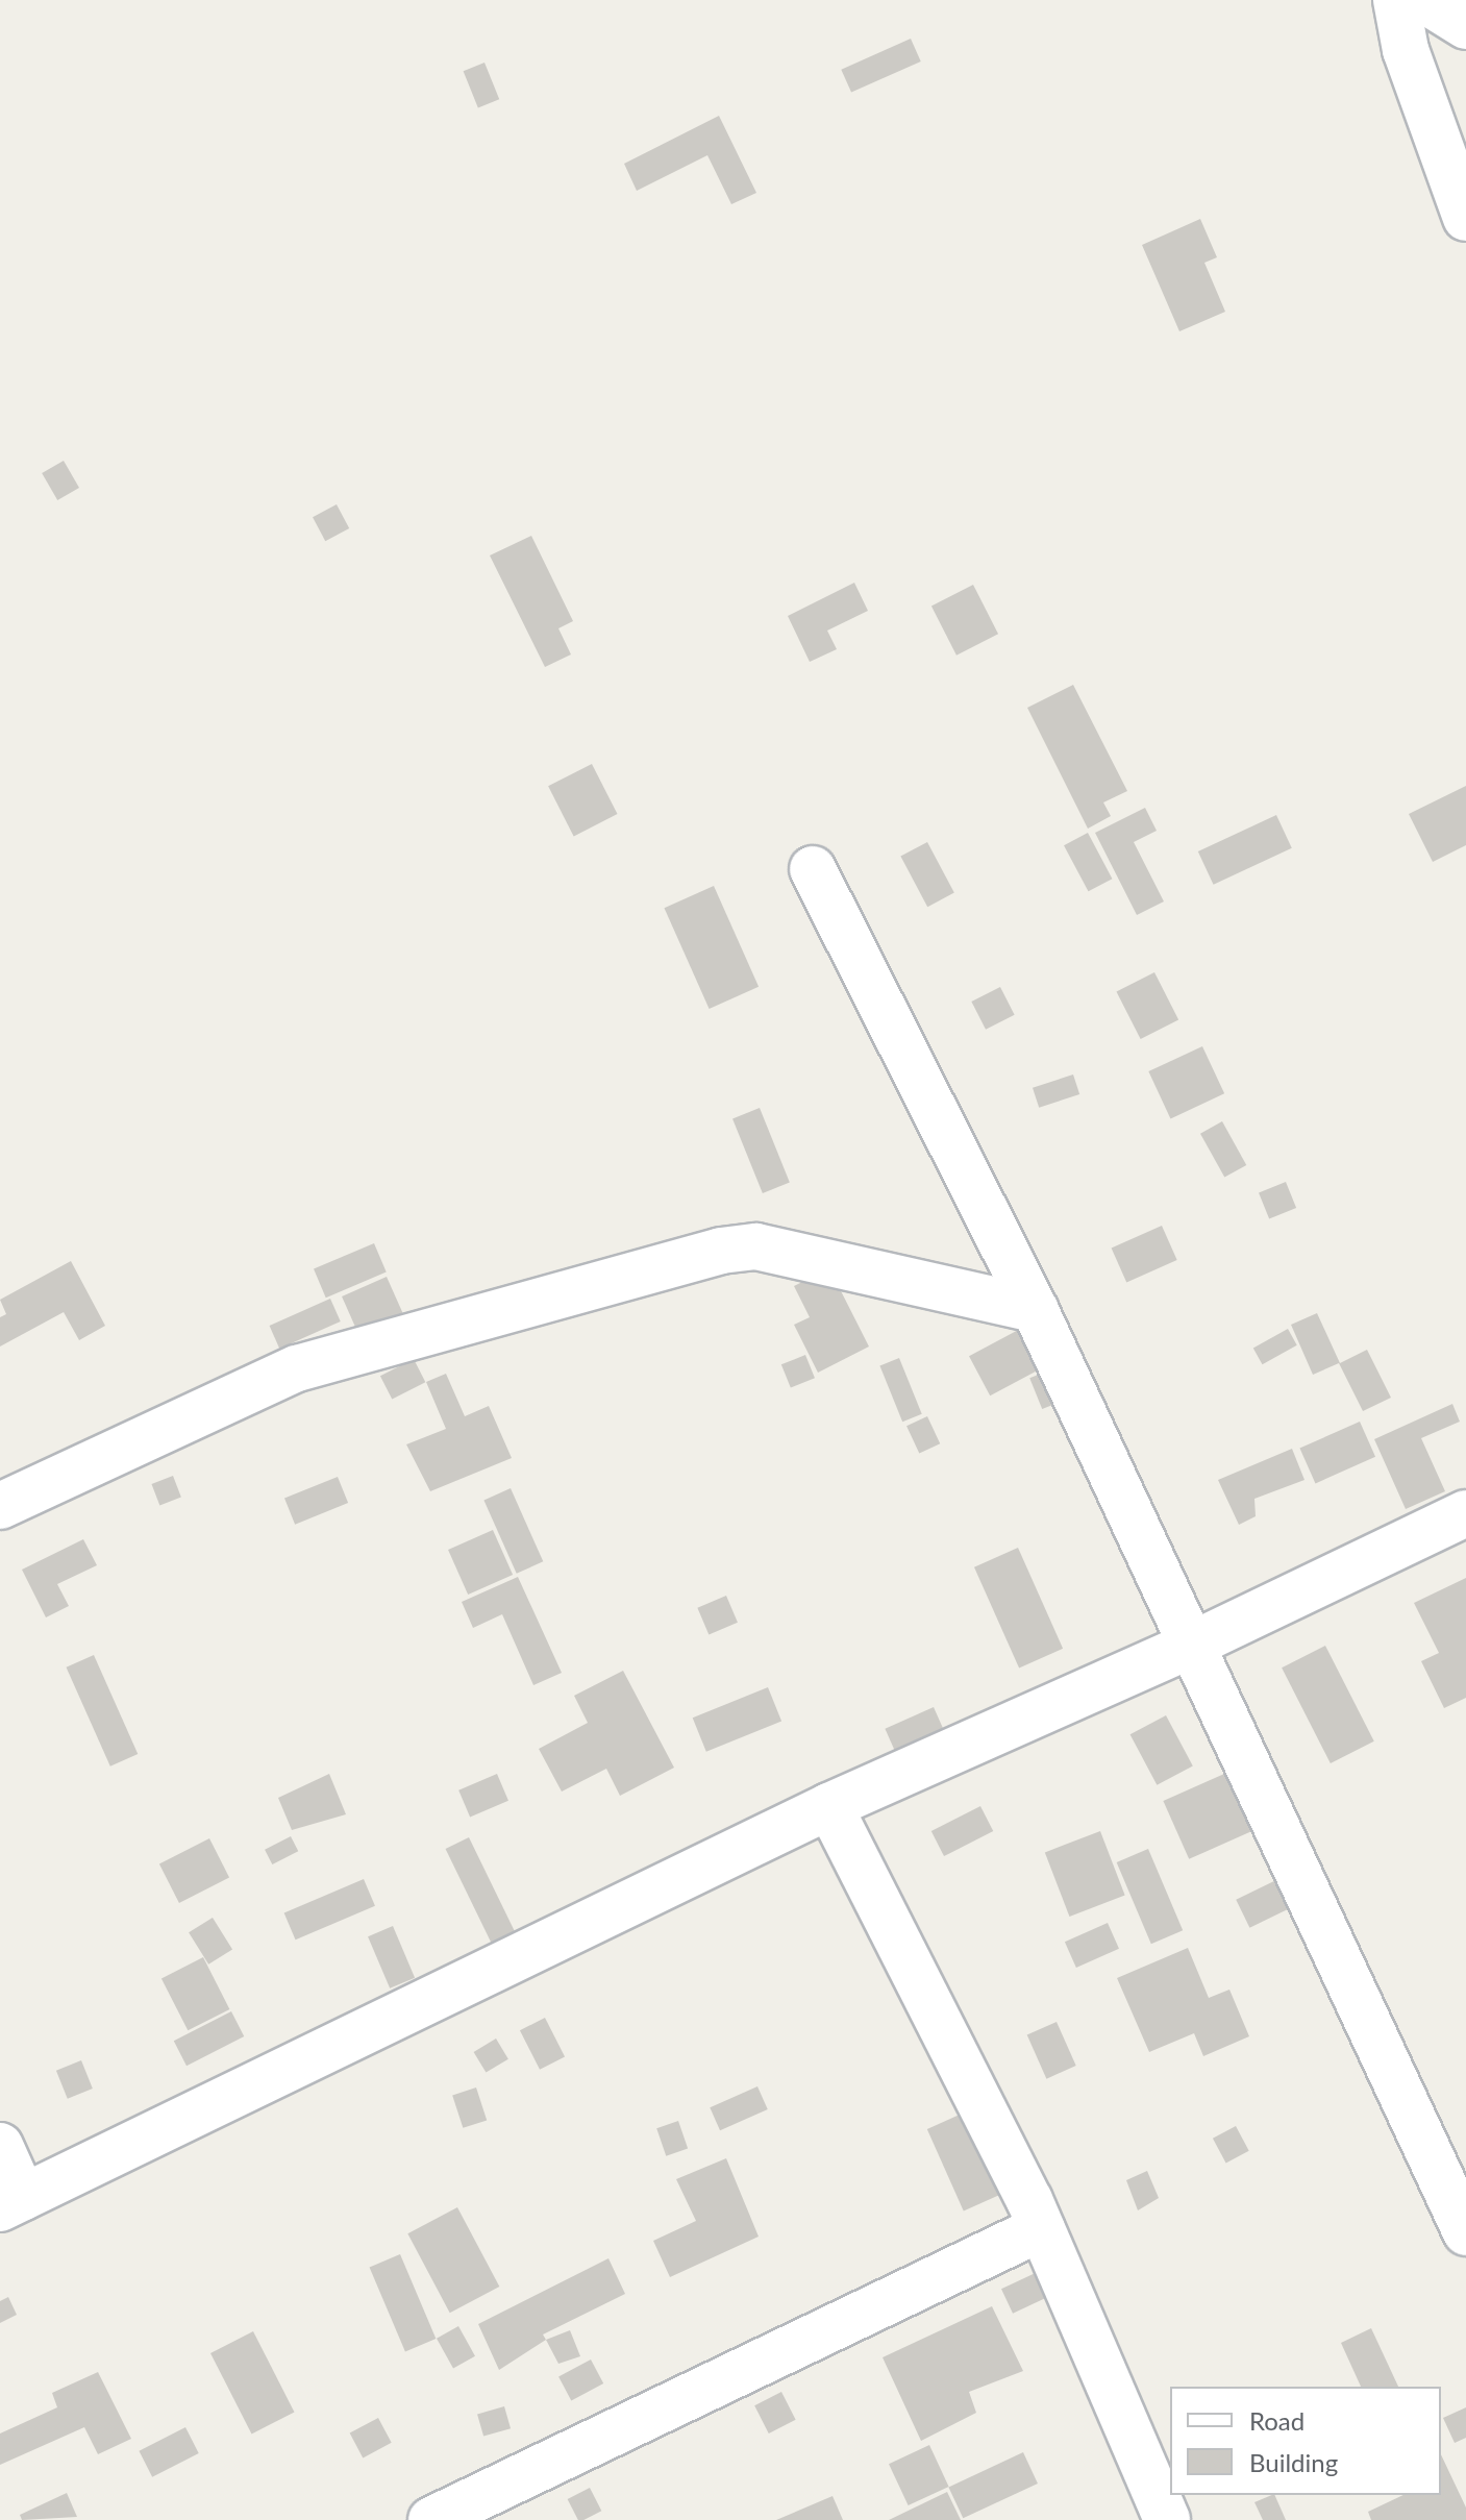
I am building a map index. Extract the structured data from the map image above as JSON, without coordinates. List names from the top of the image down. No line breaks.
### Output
{"legend":["Road","Building"]}
